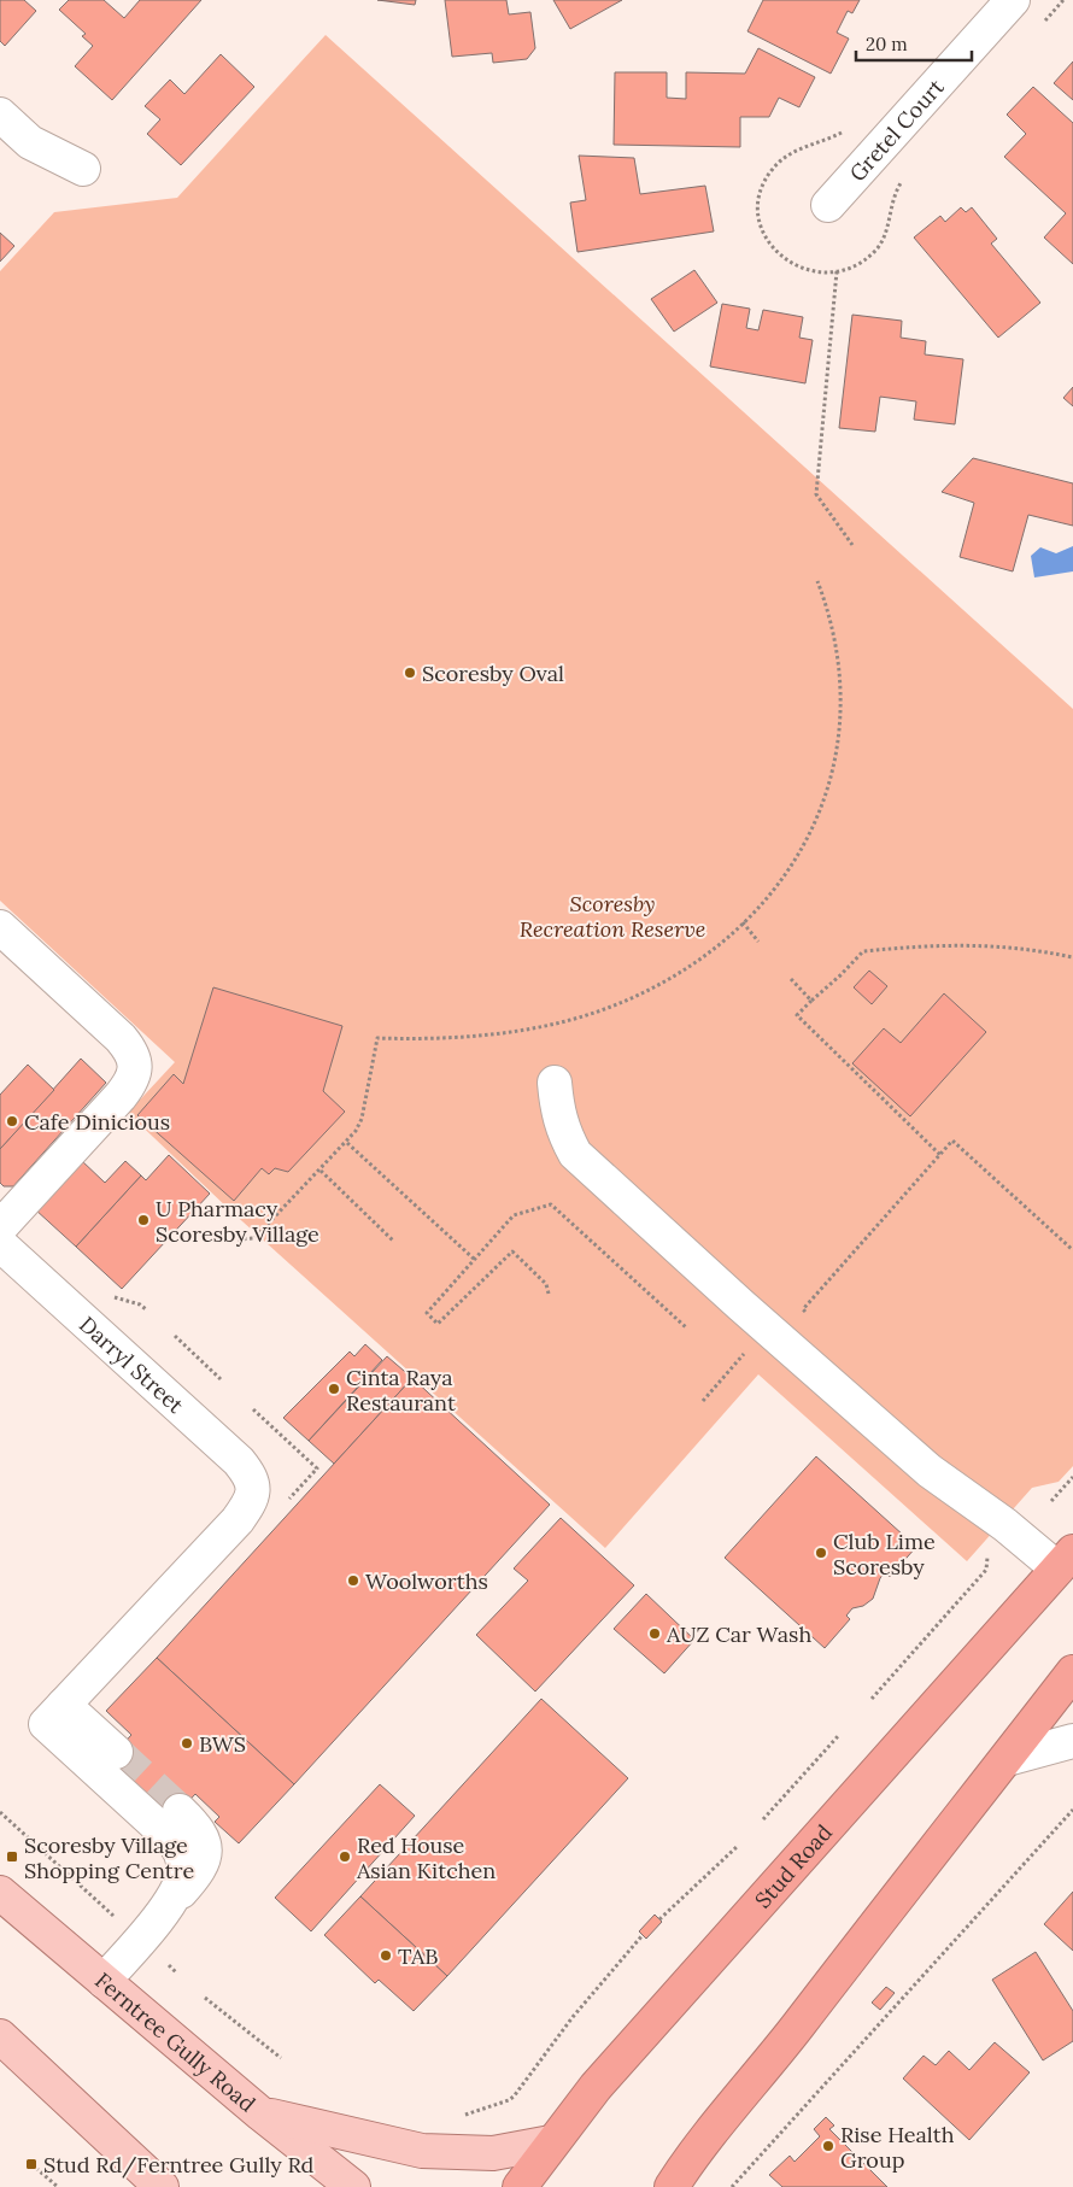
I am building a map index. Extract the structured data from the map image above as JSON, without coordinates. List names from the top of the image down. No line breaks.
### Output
{"streets":{"highway":["Stud Road"],"main road":["Ferntree Gully Road"],"street":["Gretel Court","Darryl Street"]},"parks":["Scoresby Recreation Reserve"],"places":{"other":["Scoresby Oval","Cafe Dinicious","U Pharmacy Scoresby Village","Cinta Raya Restaurant","Club Lime Scoresby","Woolworths","AUZ Car Wash","BWS","Red House Asian Kitchen","TAB","Rise Health Group"],"transit":["Scoresby Village Shopping Centre","Stud Rd/Ferntree Gully Rd"]},"scale_bar":"20 m"}
